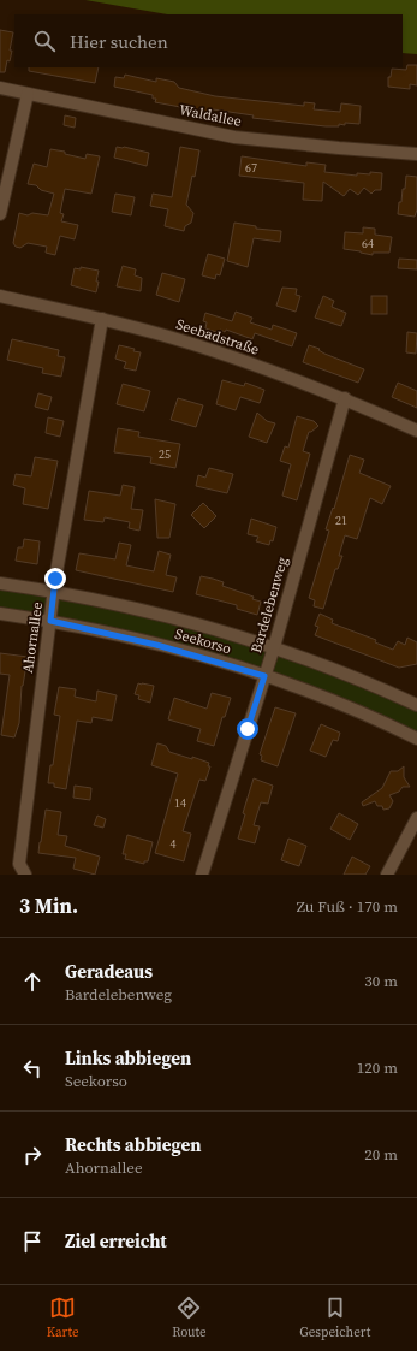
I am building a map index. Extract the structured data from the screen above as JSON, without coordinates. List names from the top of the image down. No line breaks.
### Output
{"streets":{"street":["Waldallee","Seebadstraße","Bardelebenweg","Ahornallee","Seekorso"]},"crossings":[["Seebadstraße","Bardelebenweg"],["Seebadstraße","Ahornallee"],["Bardelebenweg","Seekorso"],["Ahornallee","Seekorso"]],"house_numbers":["67","64","25","21","14","4"],"page":{"search":"Hier suchen","heading":["3 Min.","Zu Fuß · 170 m"],"list":[["Geradeaus","Bardelebenweg","30 m"],["Links abbiegen","Seekorso","120 m"],["Rechts abbiegen","Ahornallee","20 m"],"Ziel erreicht"],"nav":["Karte","Route","Gespeichert"]}}
